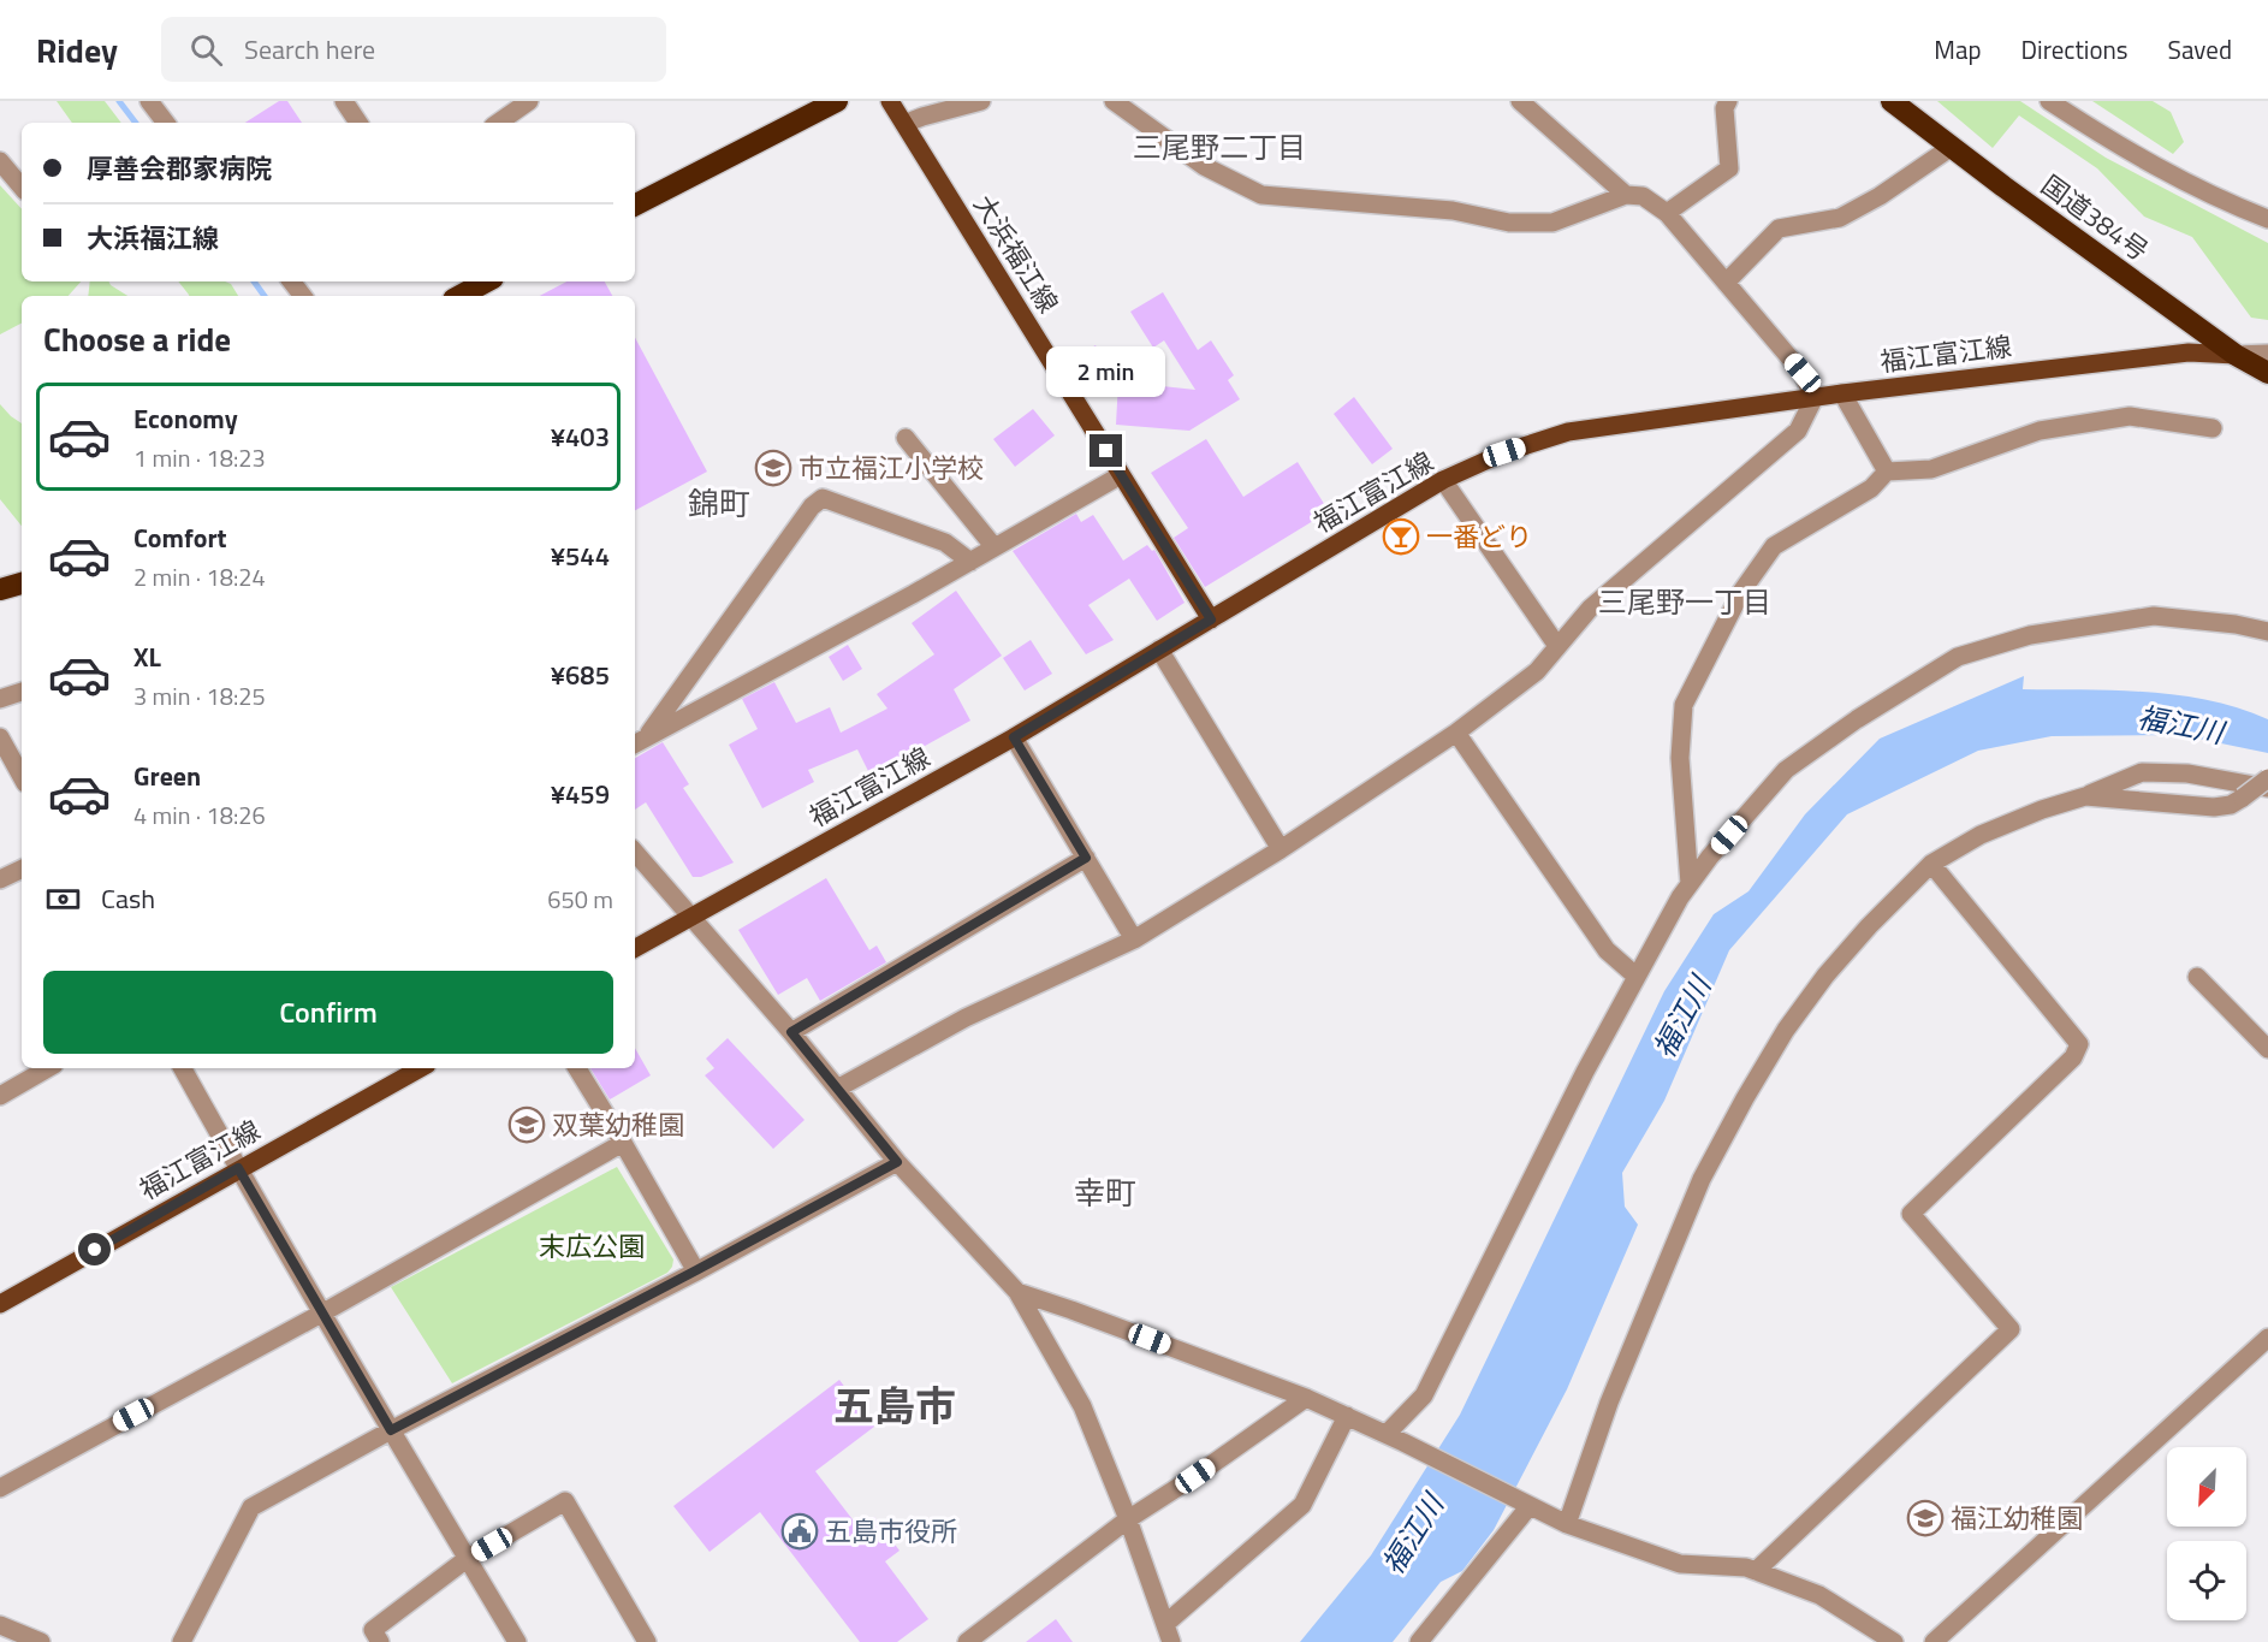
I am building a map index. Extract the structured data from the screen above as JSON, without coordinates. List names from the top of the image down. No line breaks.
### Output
{"streets":{"highway":["国道384号"],"main road":["大浜福江線","福江富江線"]},"crossings":[["国道384号","福江富江線"],["大浜福江線","福江富江線"]],"districts":["三尾野二丁目","錦町","三尾野一丁目","幸町","五島市"],"water":["福江川"],"parks":["末広公園"],"places":{"school or university":["市立福江小学校","双葉幼稚園","福江幼稚園"],"bar":["一番どり"],"public building":["五島市役所"]},"north":"bottom left","page":{"header":"Ridey","search":"Search here","nav":["Map","Directions","Saved"],"banner":["厚善会郡家病院","大浜福江線"],"heading":"Choose a ride","bubble":"2 min","list":[{"name":"Economy","note":"1 min · 18:23","value":"¥403"},{"name":"Comfort","note":"2 min · 18:24","value":"¥544"},{"name":"XL","note":"3 min · 18:25","value":"¥685"},{"name":"Green","note":"4 min · 18:26","value":"¥459"}],"pay":["Cash","650 m"],"buttons":"Confirm"}}
